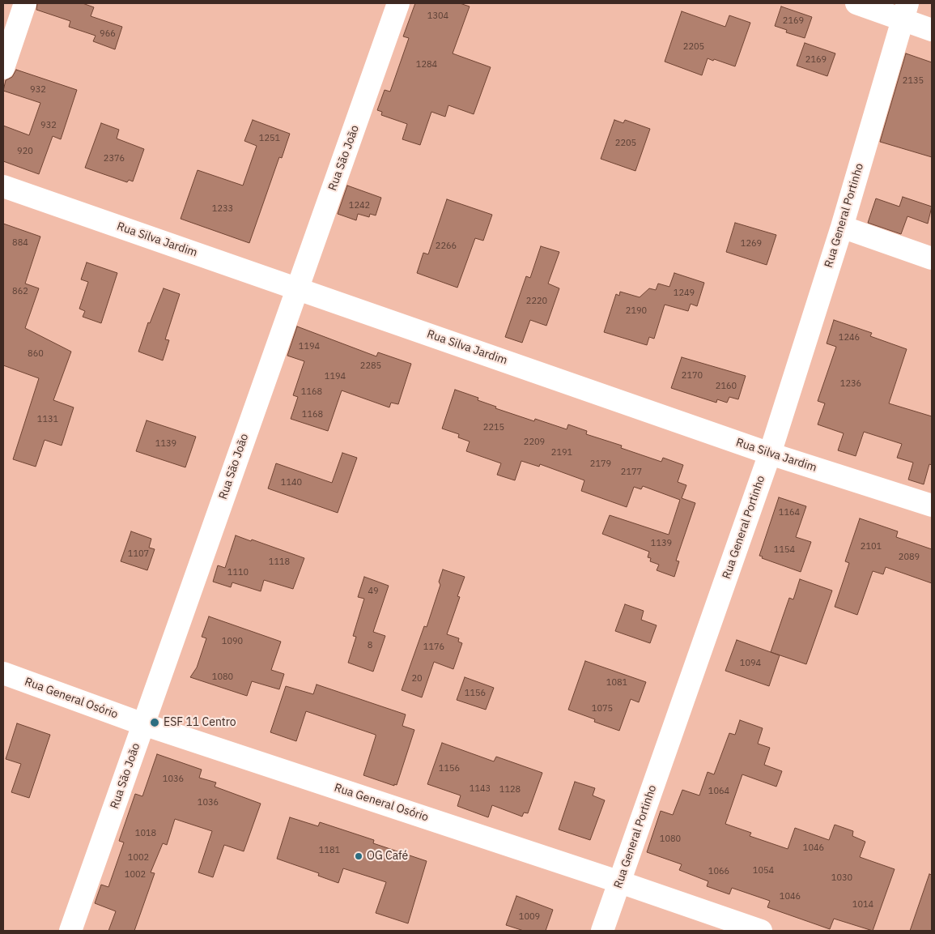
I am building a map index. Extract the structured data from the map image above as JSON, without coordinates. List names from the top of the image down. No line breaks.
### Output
{"streets":{"street":["Rua São João","Rua General Portinho","Rua Silva Jardim","Rua General Osório"]},"crossings":[["Rua São João","Rua Silva Jardim"],["Rua São João","Rua General Osório"],["Rua General Portinho","Rua Silva Jardim"],["Rua General Portinho","Rua General Osório"]],"places":["ESF 11 Centro","OG Café"],"house_numbers":["1304","2169","966","2205","2169","1284","2135","932","932","1251","2205","920","2376","1242","1233","884","1269","2266","862","1249","2220","2190","1246","1194","860","2285","2170","1194","1236","2160","1168","1168","1131","2215","2209","1139","2191","2179","2177","1140","1164","1139","2101","1154","1107","2089","1118","1110","49","1090","8","1176","1094","1080","20","1081","1156","1075","1156","1036","1143","1128","1064","1036","1018","1080","1046","1181","1002","1054","1066","1002","1030","1046","1014","1009"]}
